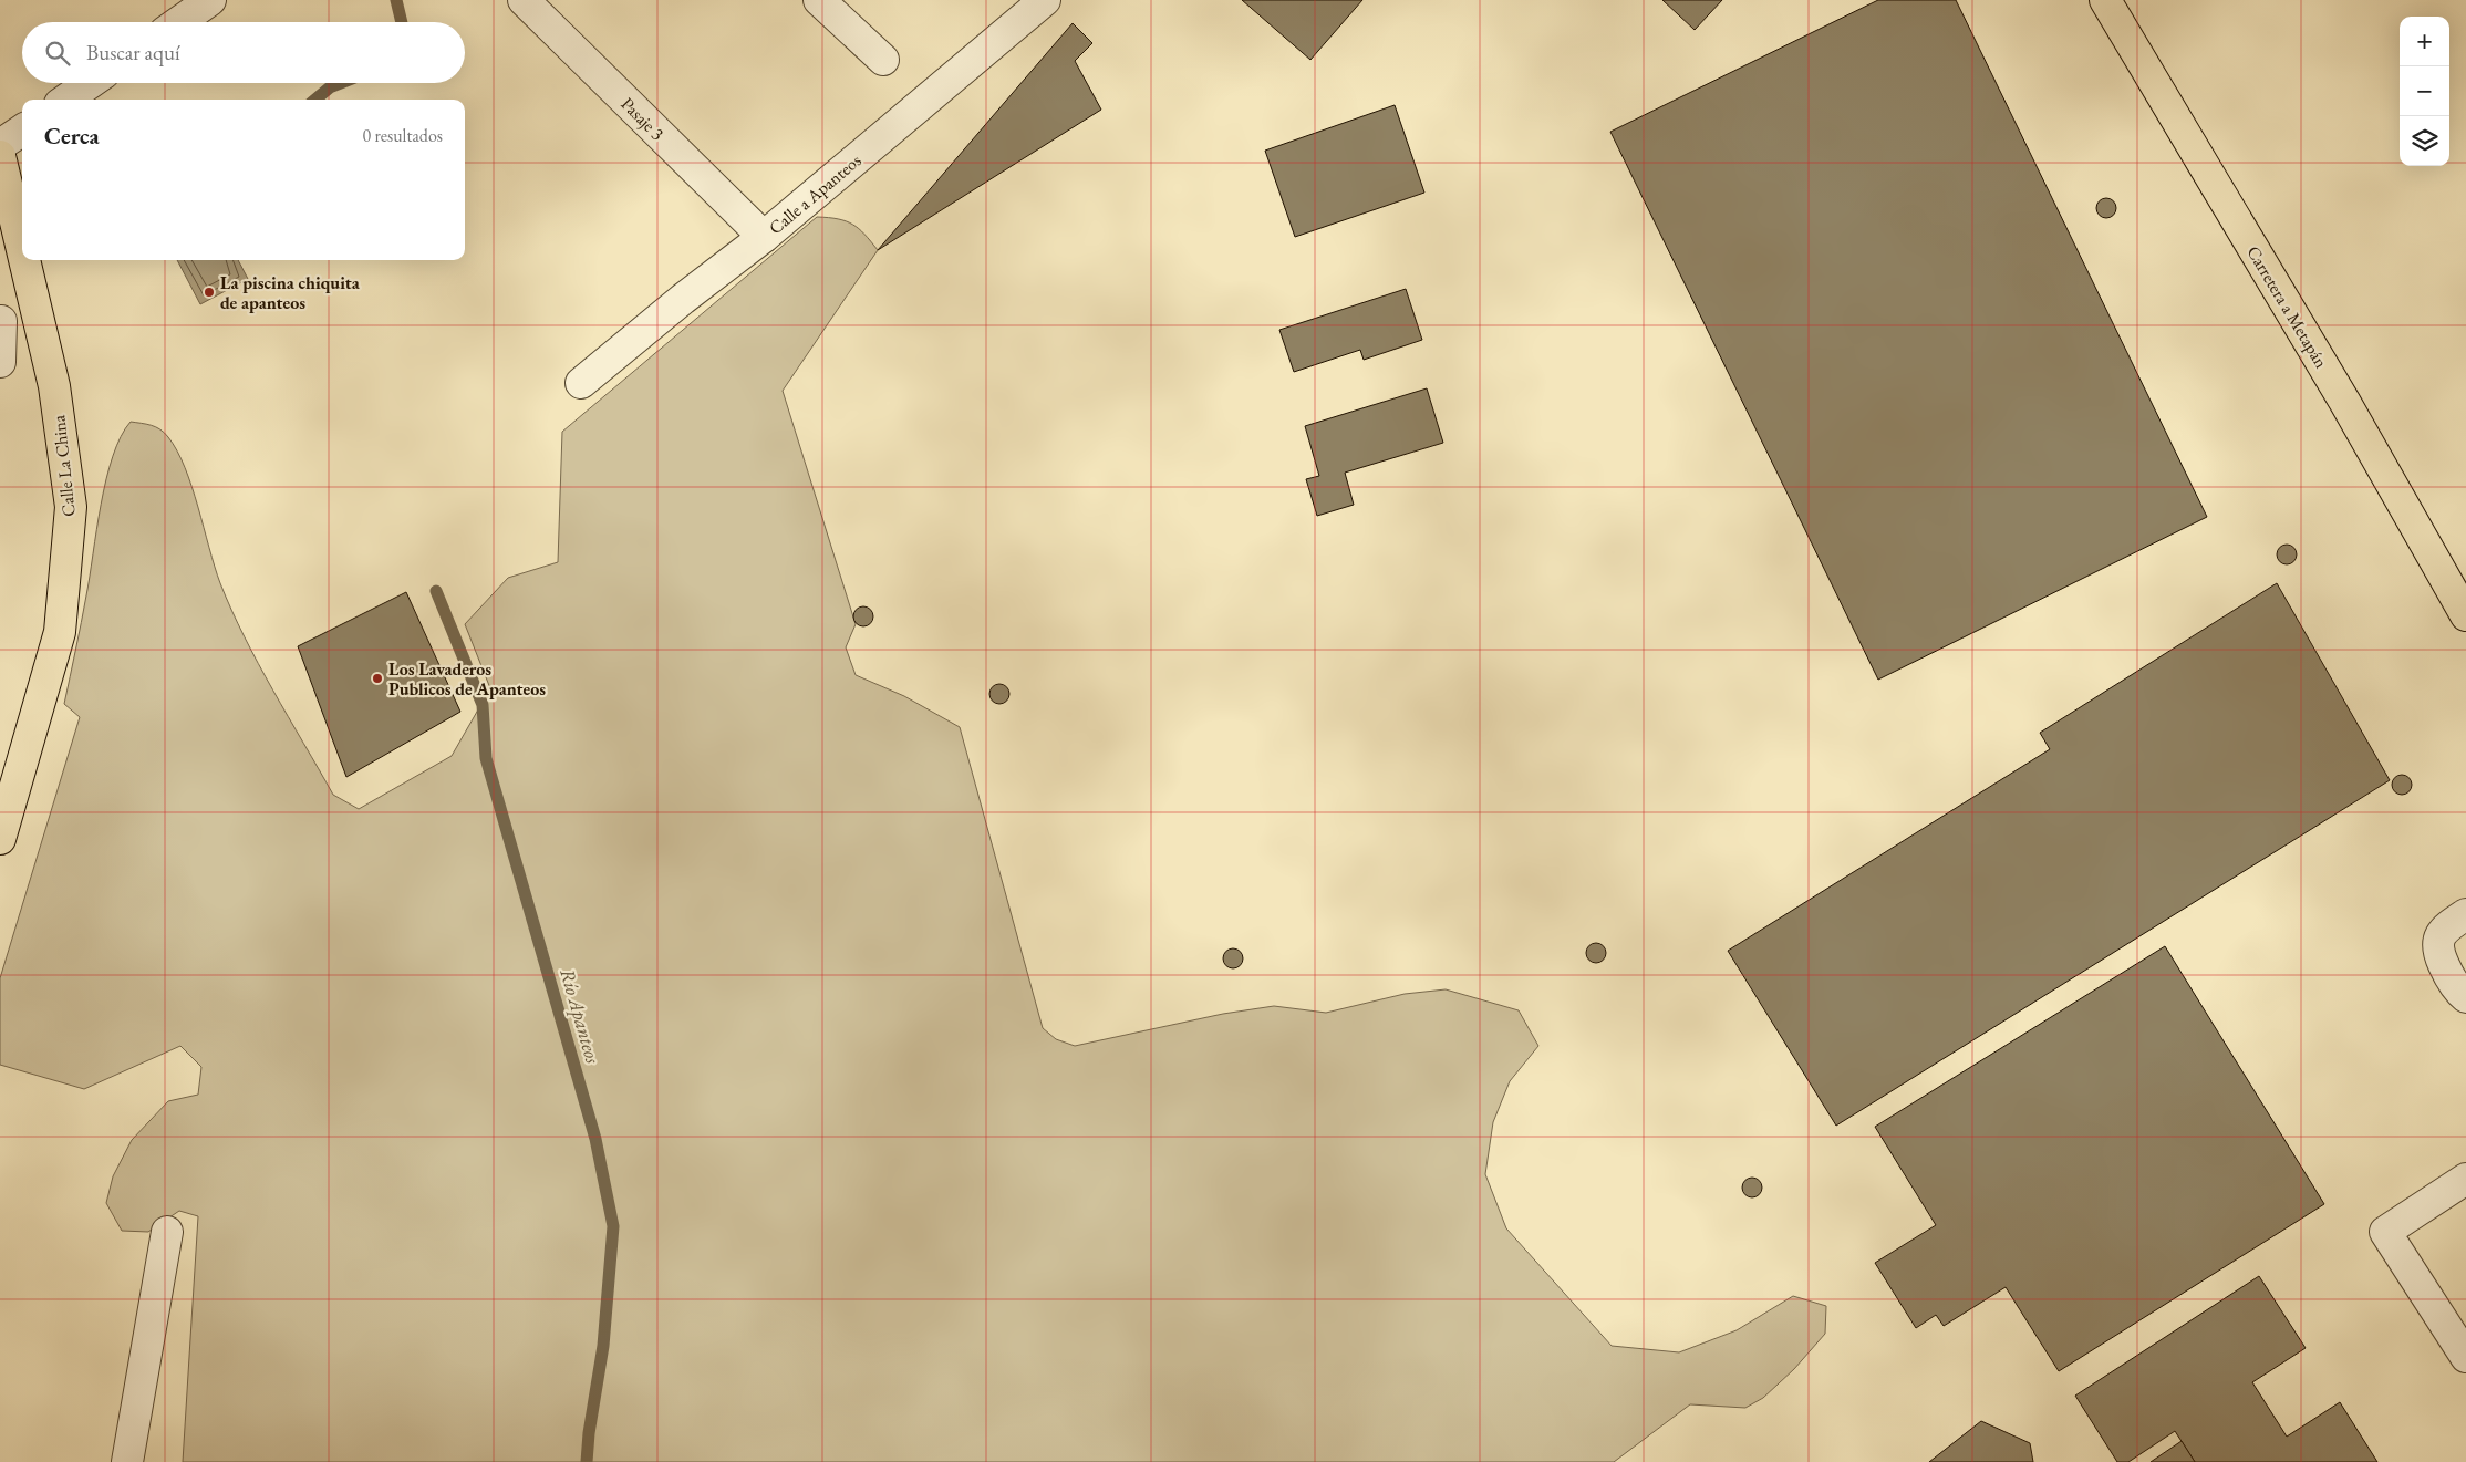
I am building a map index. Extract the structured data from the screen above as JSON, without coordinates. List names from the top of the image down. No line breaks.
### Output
{"streets":{"main road":["Carretera a Metapán","Calle La China"],"street":["Pasaje 3","Calle a Apanteos"]},"crossings":[["Pasaje 3","Calle a Apanteos"]],"water":["Río Apanteos"],"places":["La piscina chiquita de apanteos","Los Lavaderos Publicos de Apanteos"],"page":{"map_buttons":["+","−"],"search":"Buscar aquí","heading":["Cerca","0 resultados"]}}
